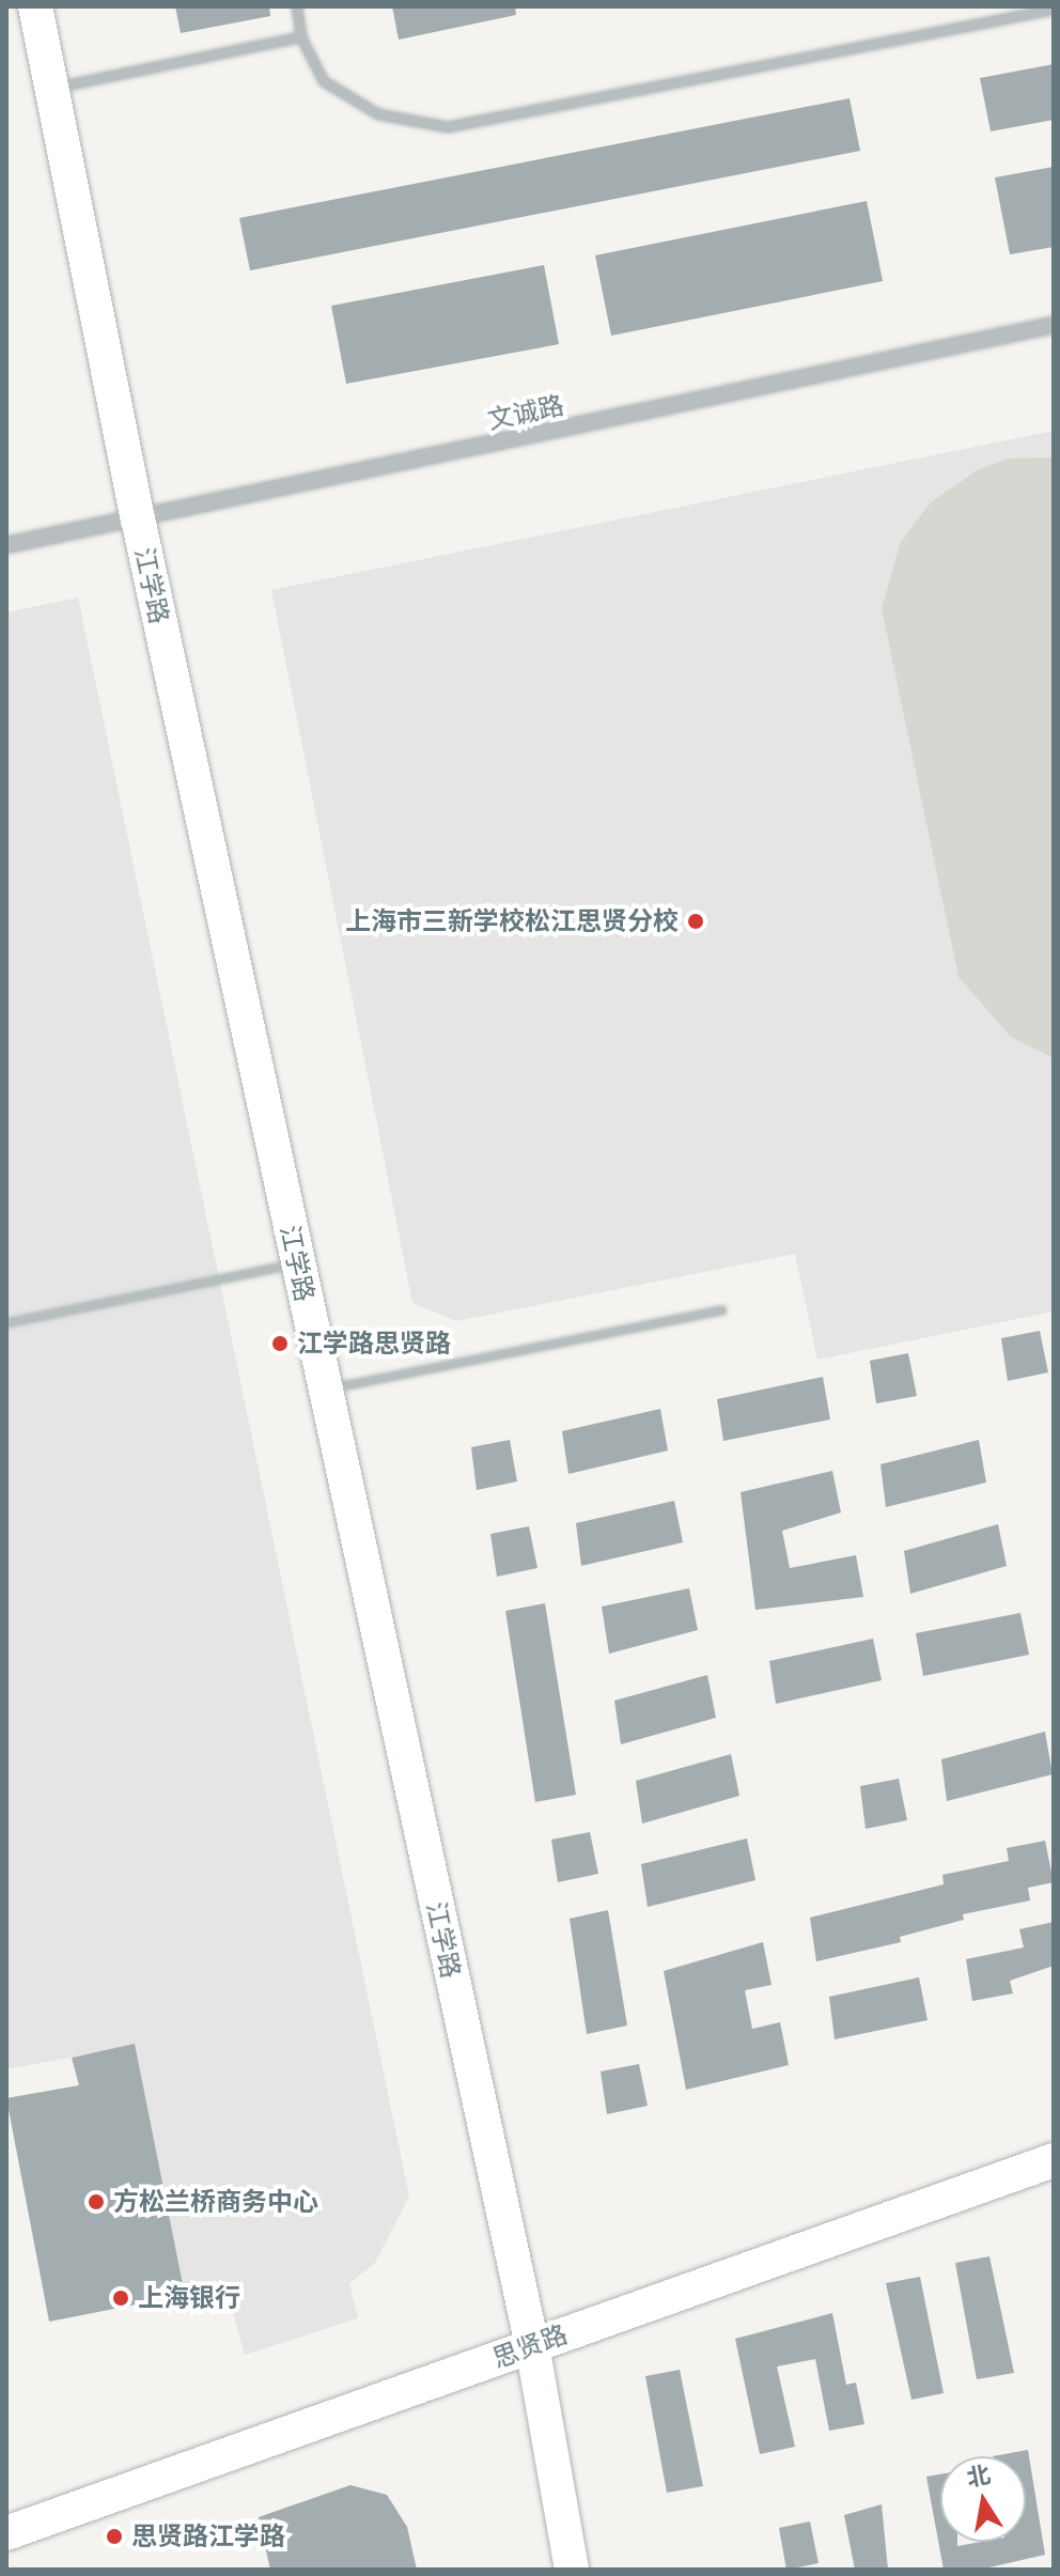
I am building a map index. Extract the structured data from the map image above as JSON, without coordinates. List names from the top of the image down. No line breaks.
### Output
{"streets":{"main road":["江学路","思贤路"],"street":["文诚路"]},"crossings":[["文诚路","江学路"],["江学路","思贤路"]],"places":["上海市三新学校松江思贤分校","江学路思贤路","方松兰桥商务中心","上海银行","思贤路江学路"],"north":"top"}
